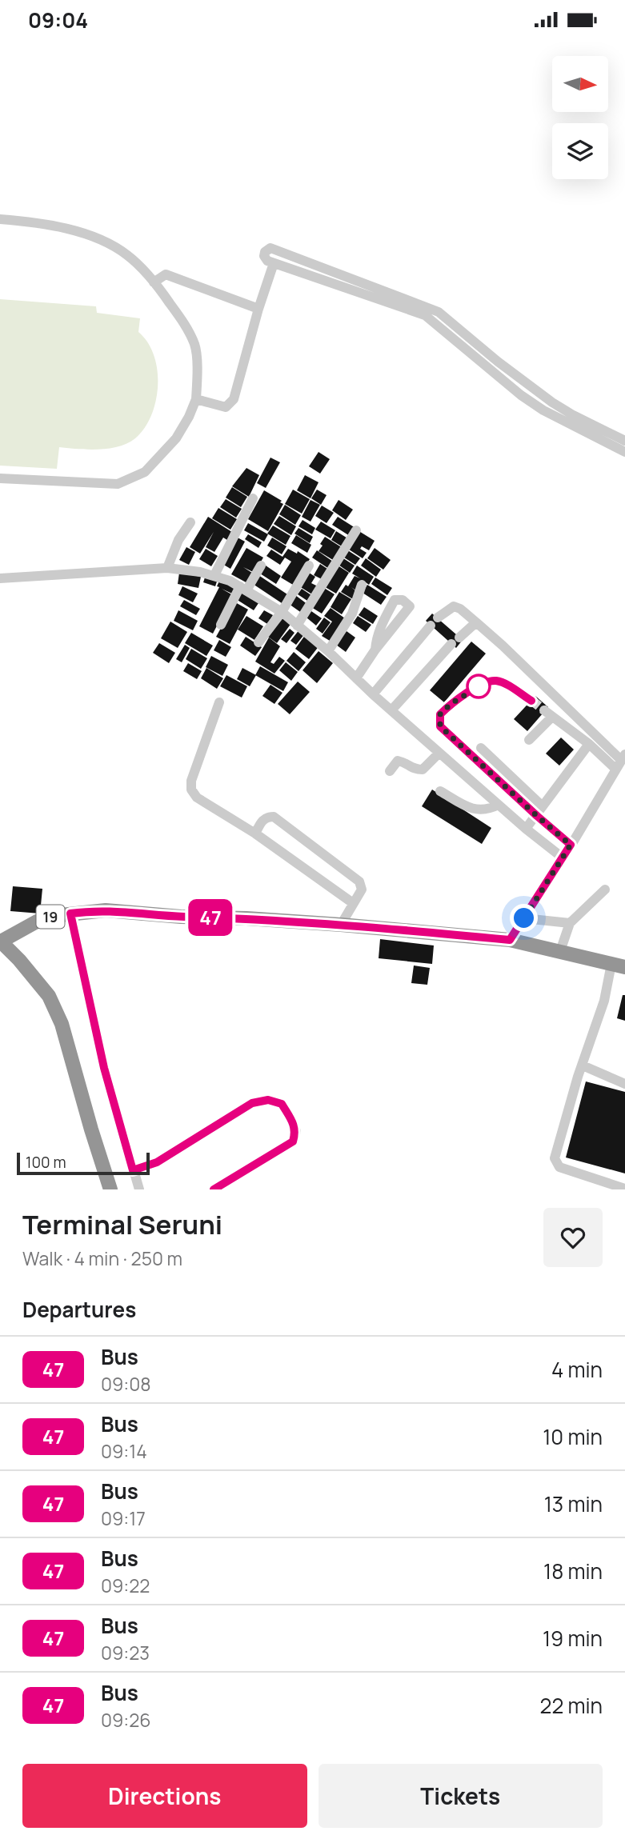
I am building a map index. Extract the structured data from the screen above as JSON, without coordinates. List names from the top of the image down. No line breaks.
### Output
{"streets":{"highway":["19"]},"lines":["bus line 47"],"scale_bar":"100 m","north":"right","page":{"status":"09:04","on_map":"47","scale":"100 m","heading":[["Terminal Seruni","Walk · 4 min · 250 m"],"Departures"],"list":[{"mark":"47","name":"Bus","note":"09:08","value":"4 min"},{"mark":"47","name":"Bus","note":"09:14","value":"10 min"},{"mark":"47","name":"Bus","note":"09:17","value":"13 min"},{"mark":"47","name":"Bus","note":"09:22","value":"18 min"},{"mark":"47","name":"Bus","note":"09:23","value":"19 min"},{"mark":"47","name":"Bus","note":"09:26","value":"22 min"}],"buttons":["Directions","Tickets"]}}
